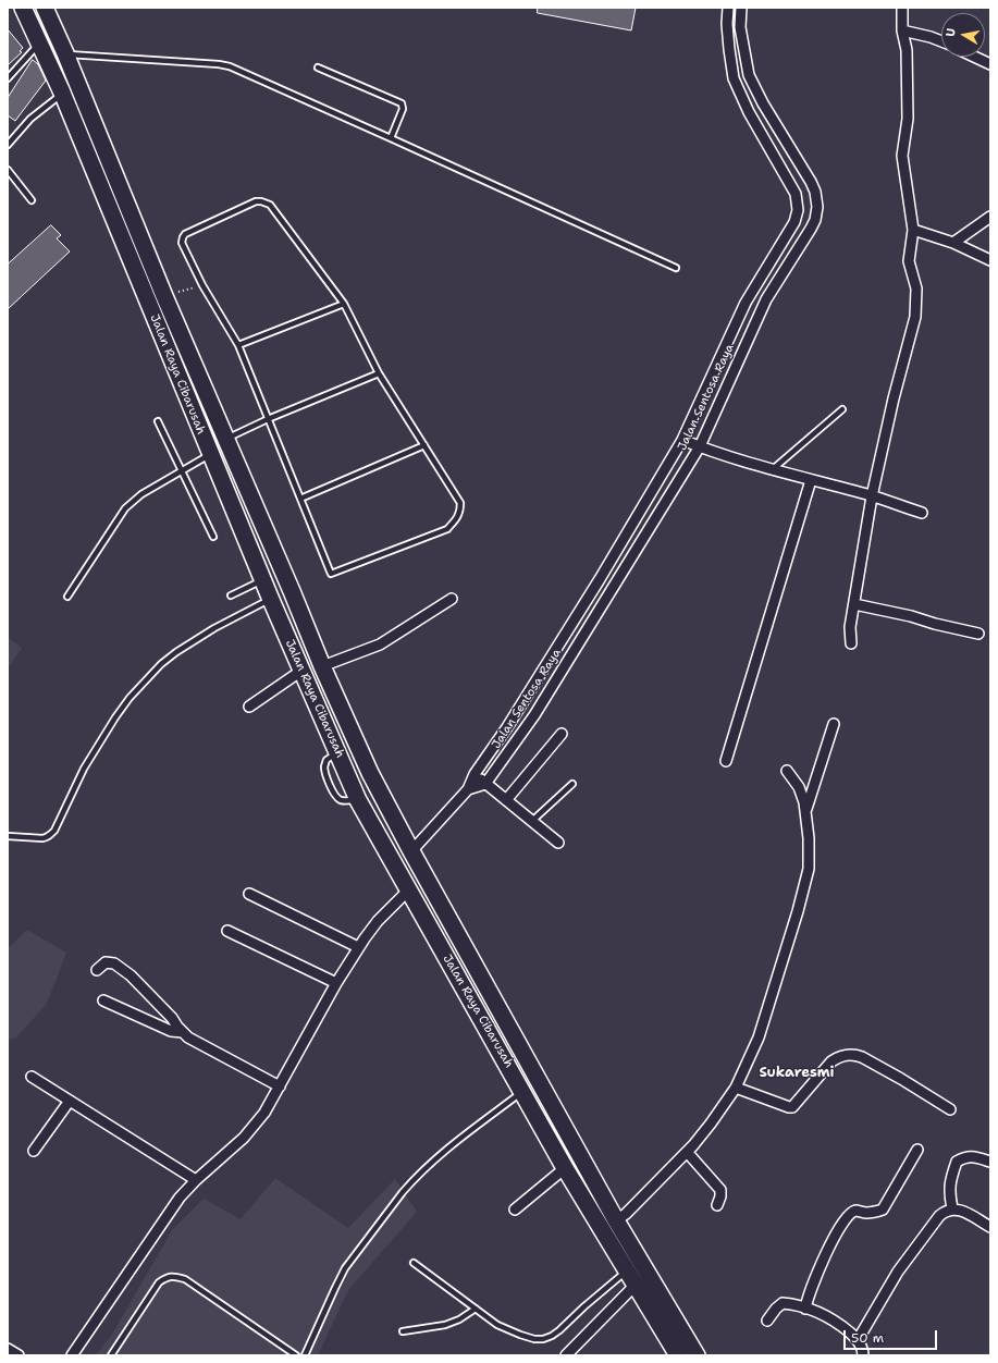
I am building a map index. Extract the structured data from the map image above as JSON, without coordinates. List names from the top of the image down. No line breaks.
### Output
{"streets":{"main road":["Jalan Raya Cibarusah"],"street":["Jalan Sentosa Raya"]},"crossings":[["Jalan Raya Cibarusah","Jalan Sentosa Raya"]],"districts":["Sukaresmi"],"scale_bar":"50 m","north":"left"}
